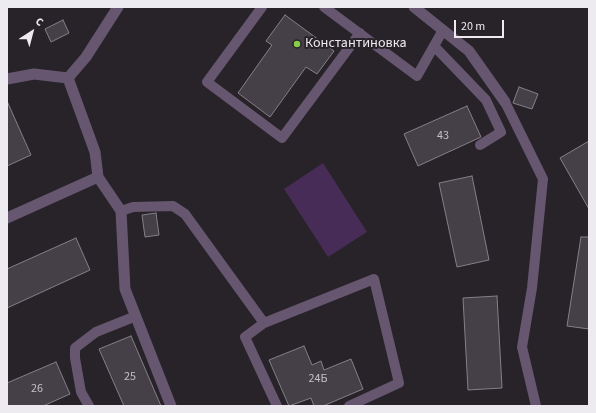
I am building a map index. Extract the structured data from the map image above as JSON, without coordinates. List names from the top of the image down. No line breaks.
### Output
{"places":["Константиновка"],"house_numbers":["43","25","24Б","26"],"scale_bar":"20 m","north":"top right"}
